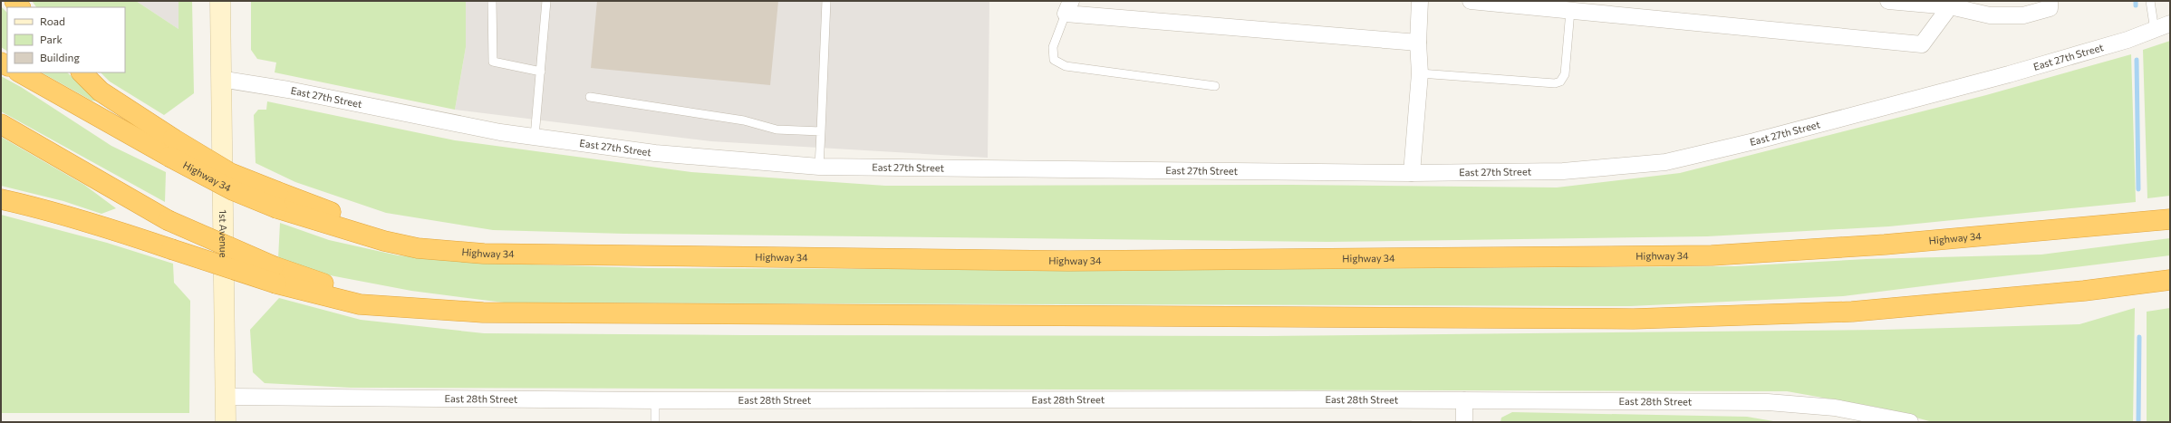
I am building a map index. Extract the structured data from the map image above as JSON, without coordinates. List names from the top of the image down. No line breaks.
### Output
{"streets":{"highway":["Highway 34"],"main road":["1st Avenue"],"street":["East 27th Street","East 28th Street"]},"crossings":[["East 27th Street","1st Avenue"],["1st Avenue","East 28th Street"]],"legend":["Road","Park","Building"]}
